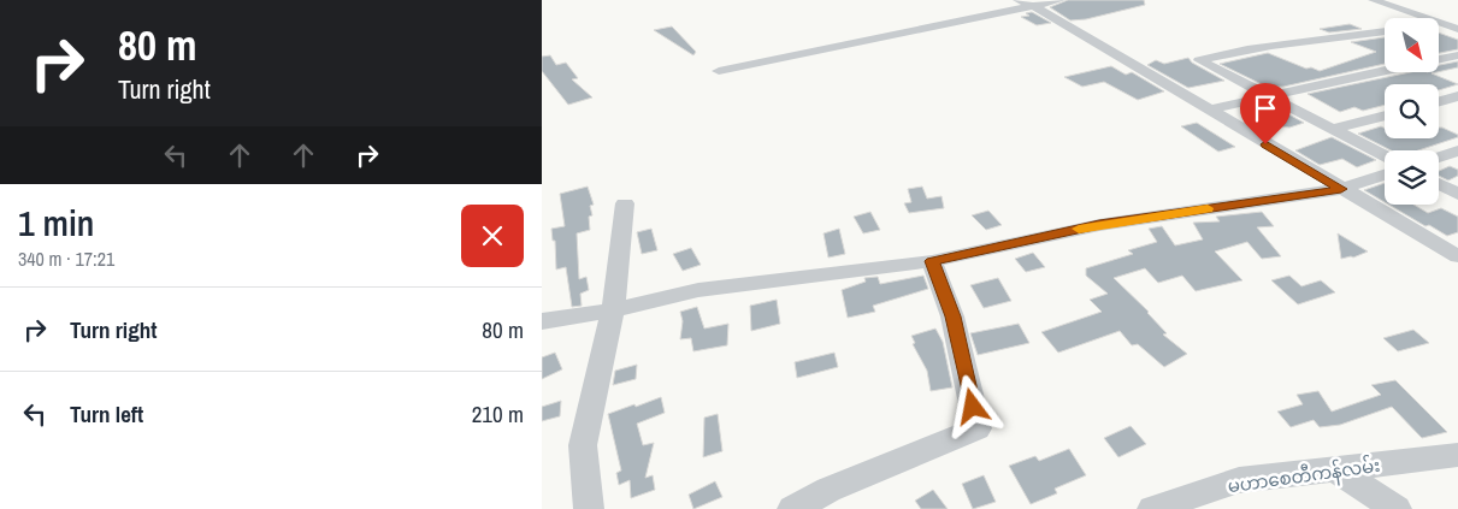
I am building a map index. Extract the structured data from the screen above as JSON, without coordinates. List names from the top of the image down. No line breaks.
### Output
{"streets":{"street":["မဟာစေတီကန်လမ်း"]},"north":"bottom right","page":{"turn":["80 m","Turn right"],"heading":["1 min","340 m · 17:21"],"list":[{"name":"Turn right","value":"80 m"},{"name":"Turn left","value":"210 m"}]}}
